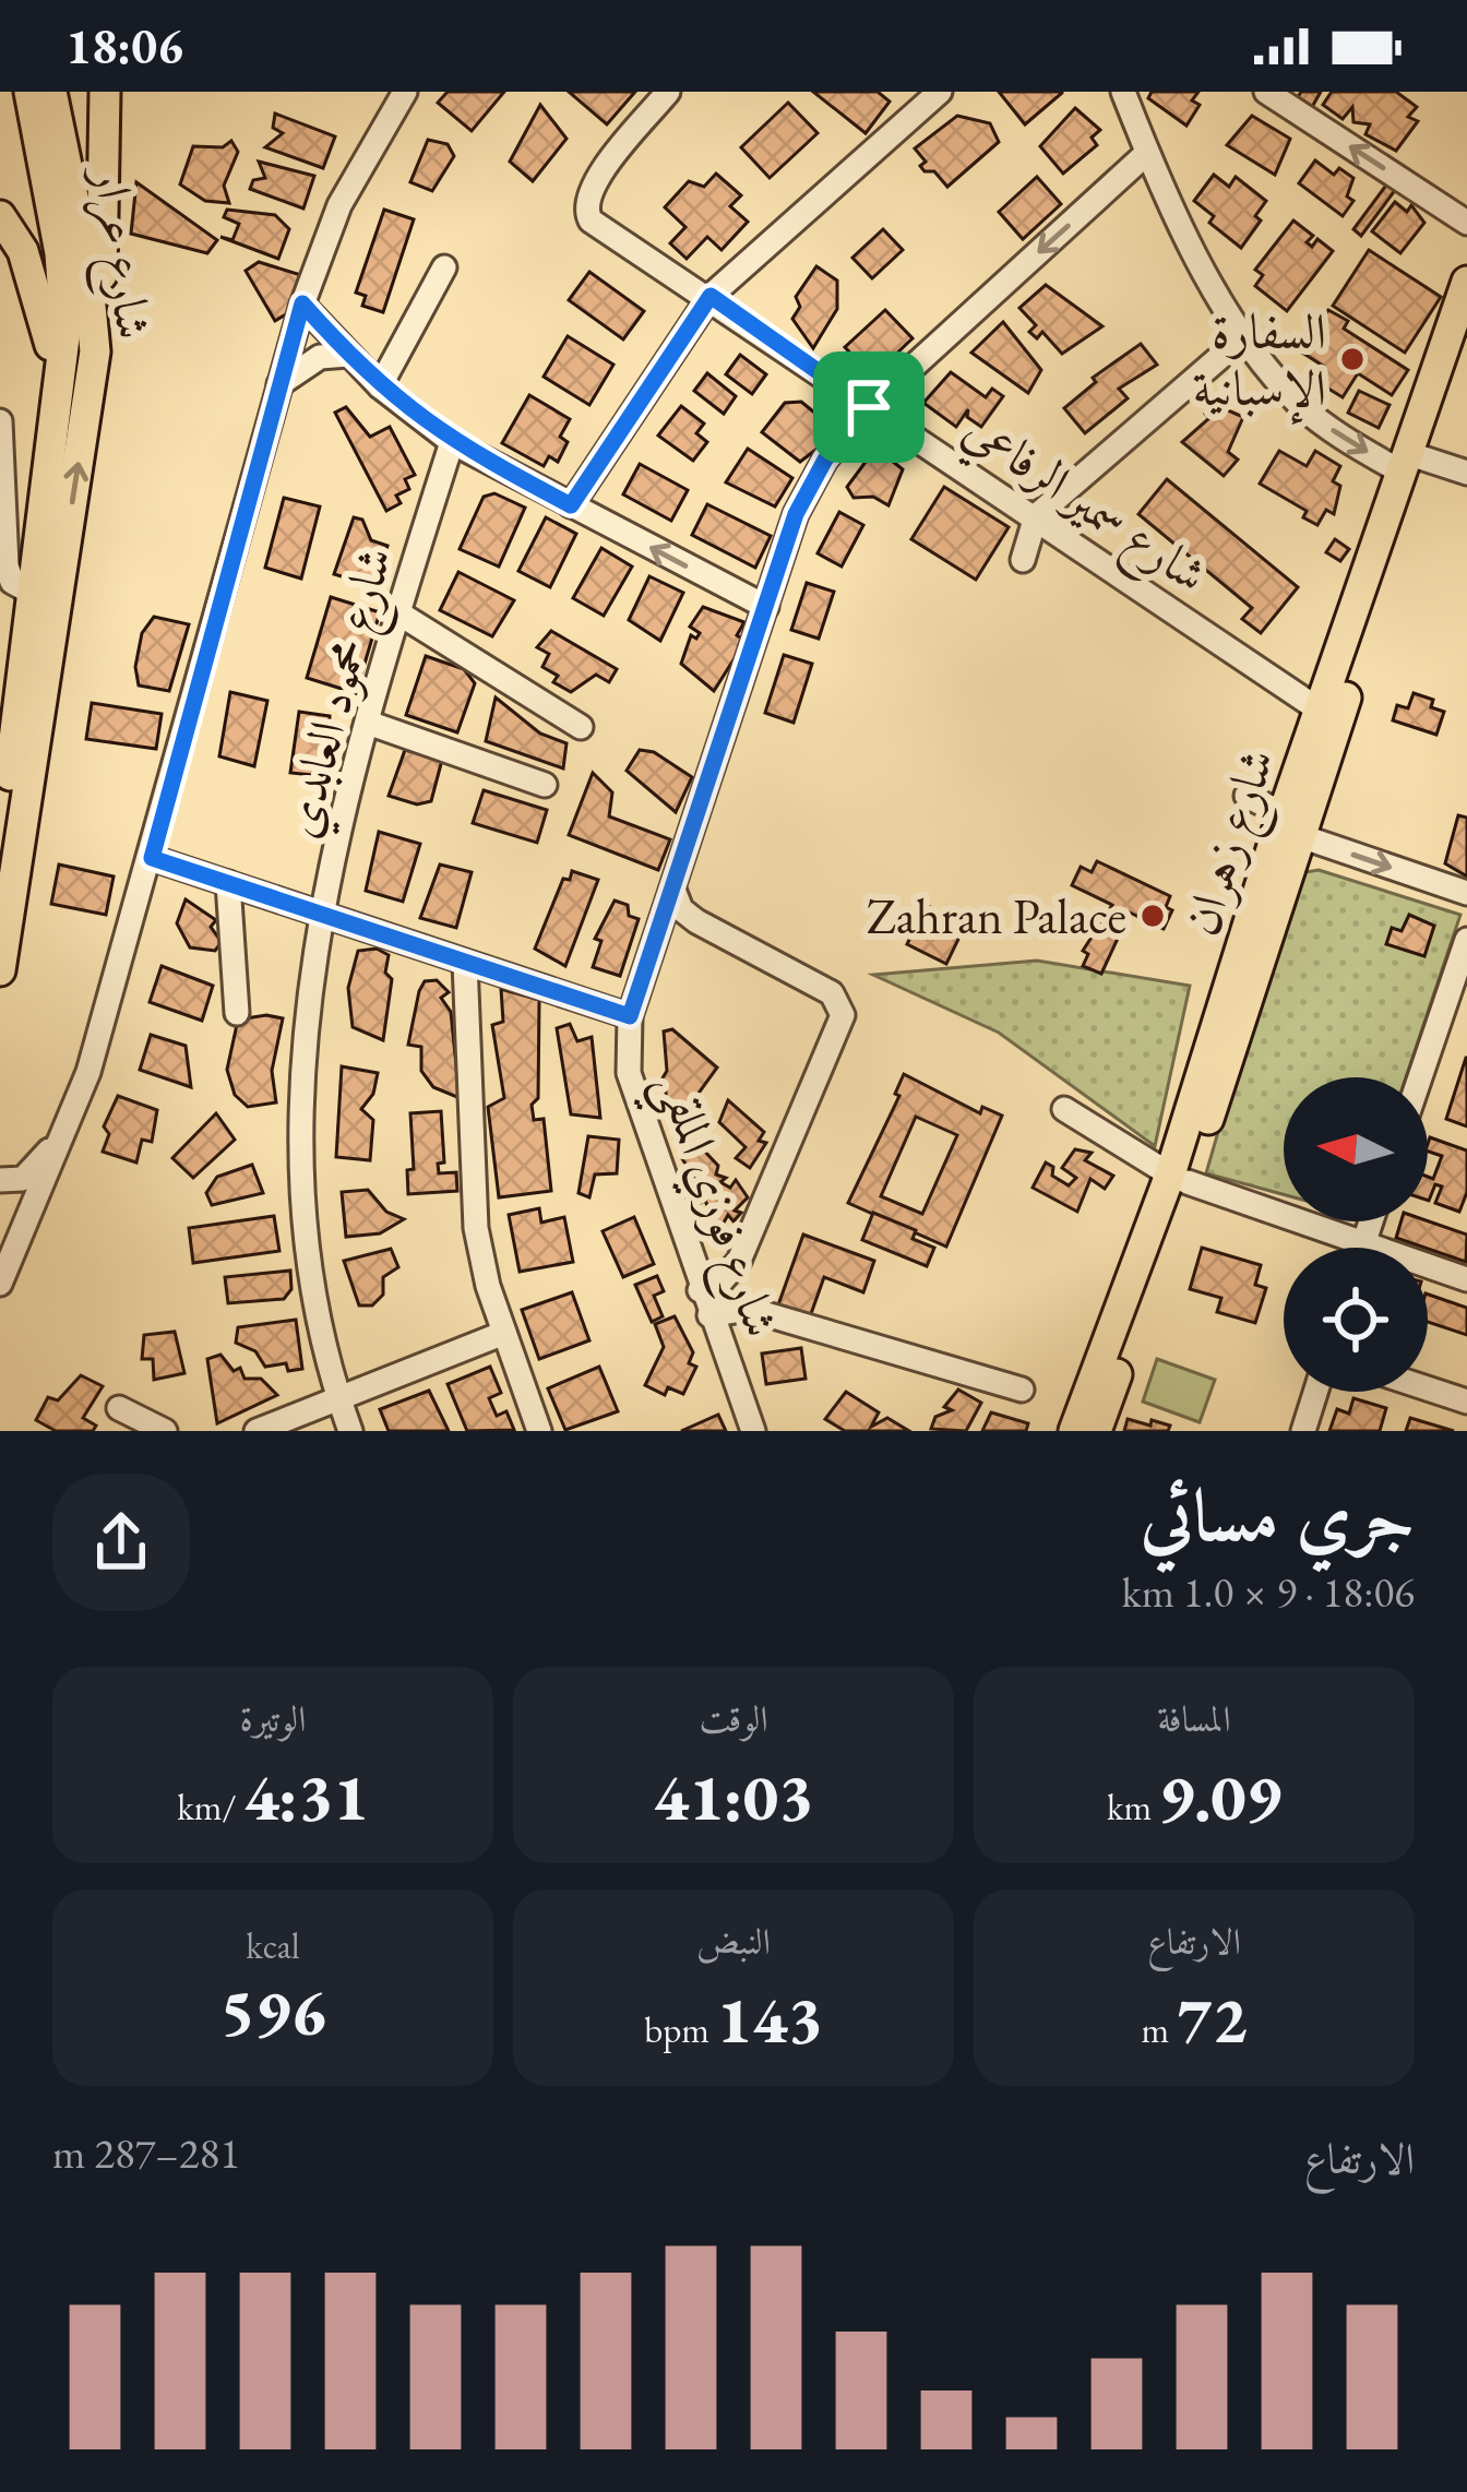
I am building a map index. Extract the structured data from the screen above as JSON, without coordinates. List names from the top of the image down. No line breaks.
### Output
{"streets":{"main road":["شارع عرار","شارع زهران"],"street":["شارع سمير الرفاعي","شارع محمود العابدي","شارع فوزي الملقي"]},"crossings":[["شارع سمير الرفاعي","شارع زهران"],["شارع سمير الرفاعي","شارع فوزي الملقي"]],"places":["السفارة الإسبانية","Zahran Palace"],"north":"left","page":{"status":"18:06","heading":["جري مسائي","18:06 · 9 × 1.0 km"],"stats":[["المسافة","9.09 km"],["الوقت","41:03"],["الوتيرة","4:31 /km"],["الارتفاع","72 m"],["النبض","143 bpm"],["kcal","596"]],"chart":["الارتفاع","281–287 m"]}}
